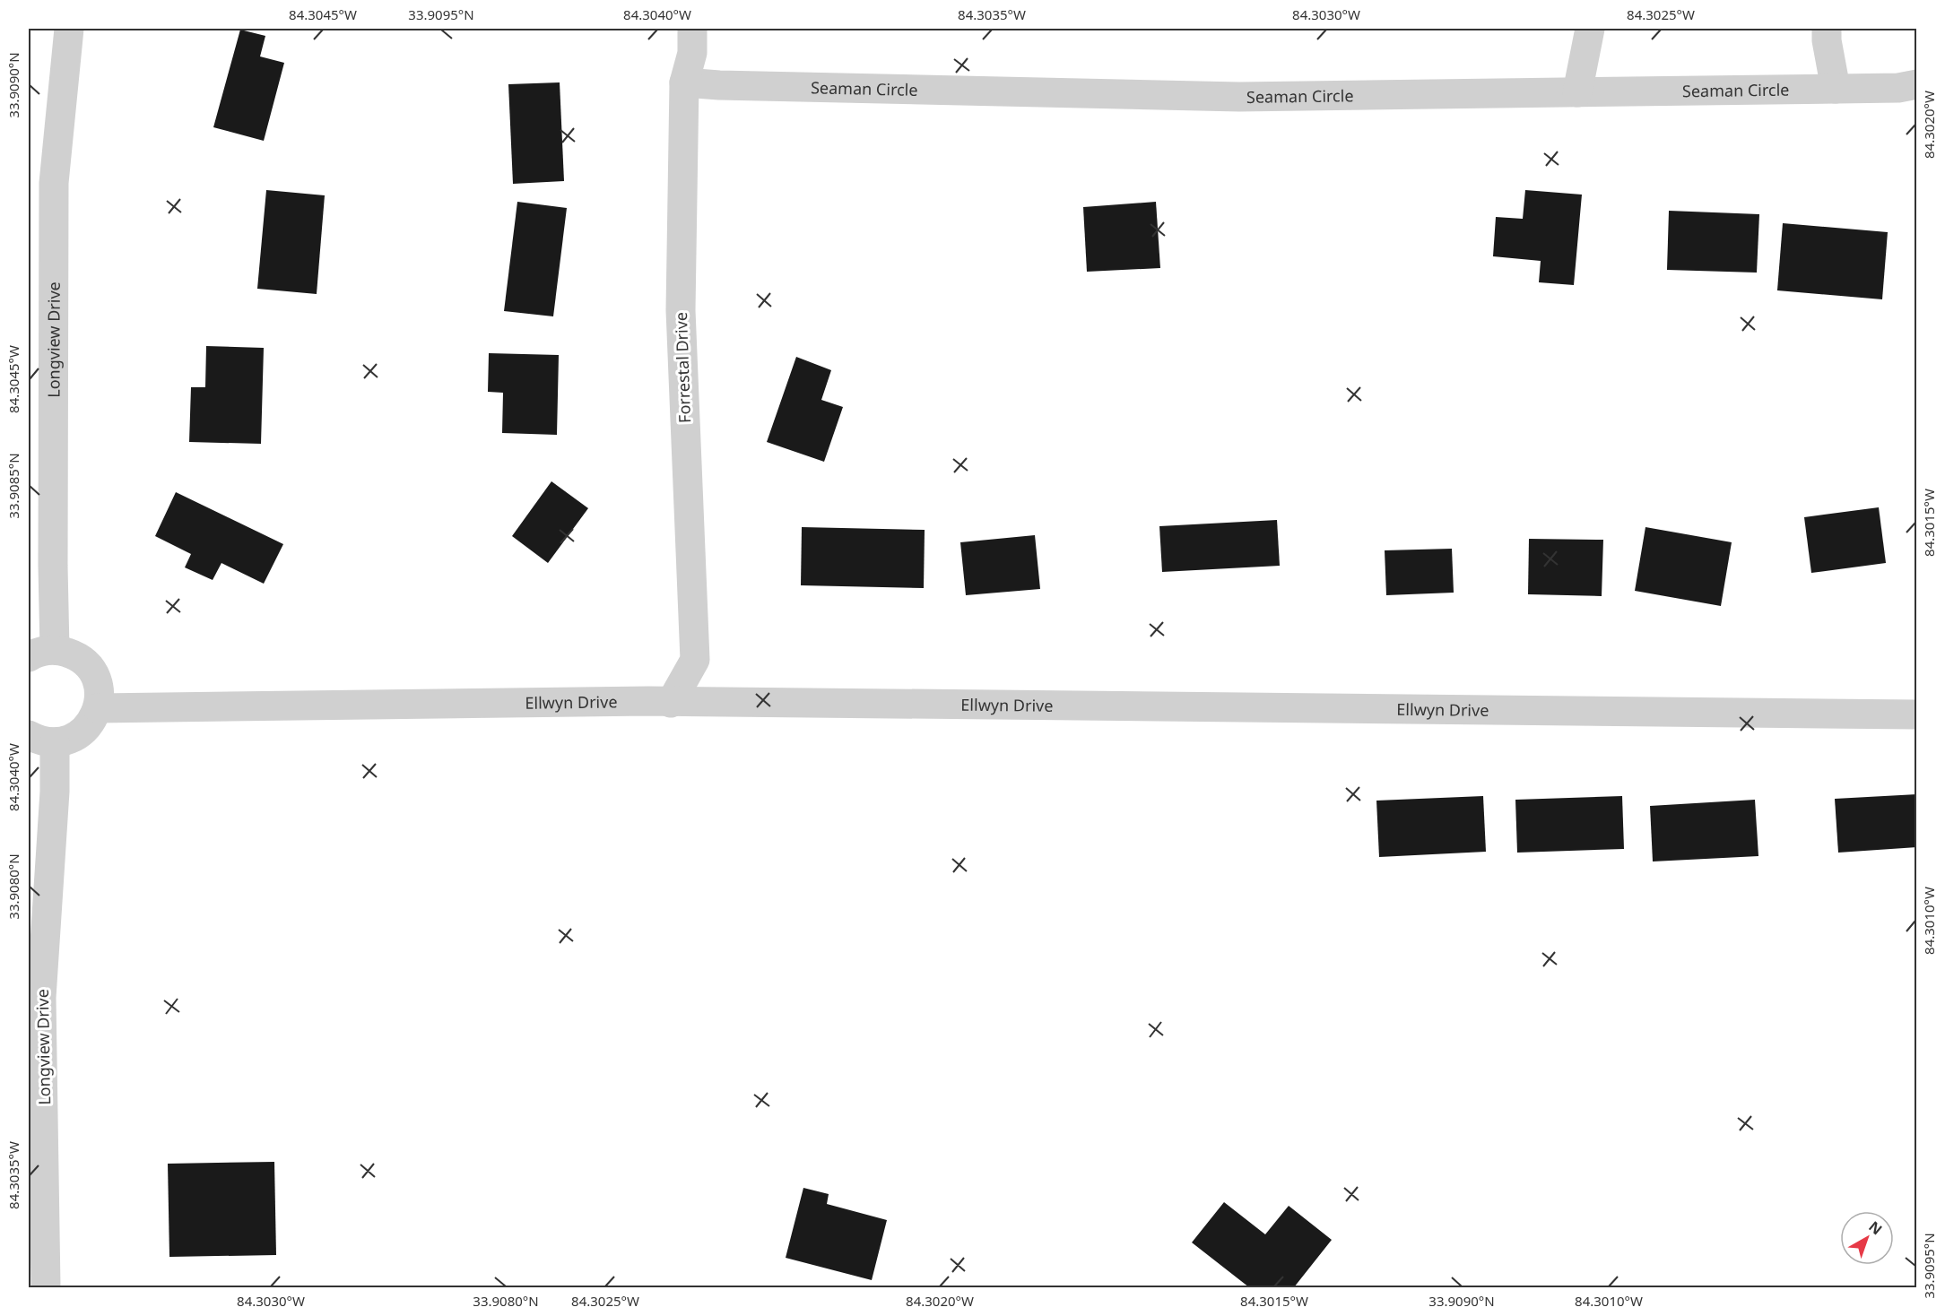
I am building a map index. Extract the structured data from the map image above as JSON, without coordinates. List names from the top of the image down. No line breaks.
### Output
{"streets":{"street":["Seaman Circle","Longview Drive","Forrestal Drive","Ellwyn Drive"]},"crossings":[["Seaman Circle","Forrestal Drive"],["Forrestal Drive","Ellwyn Drive"]],"north":"top right","coordinates":["84.3045°W","33.9095°N","84.3040°W","84.3035°W","84.3030°W","84.3025°W","33.9090°N","84.3020°W","33.9085°N","84.3015°W","33.9080°N","84.3010°W"]}
